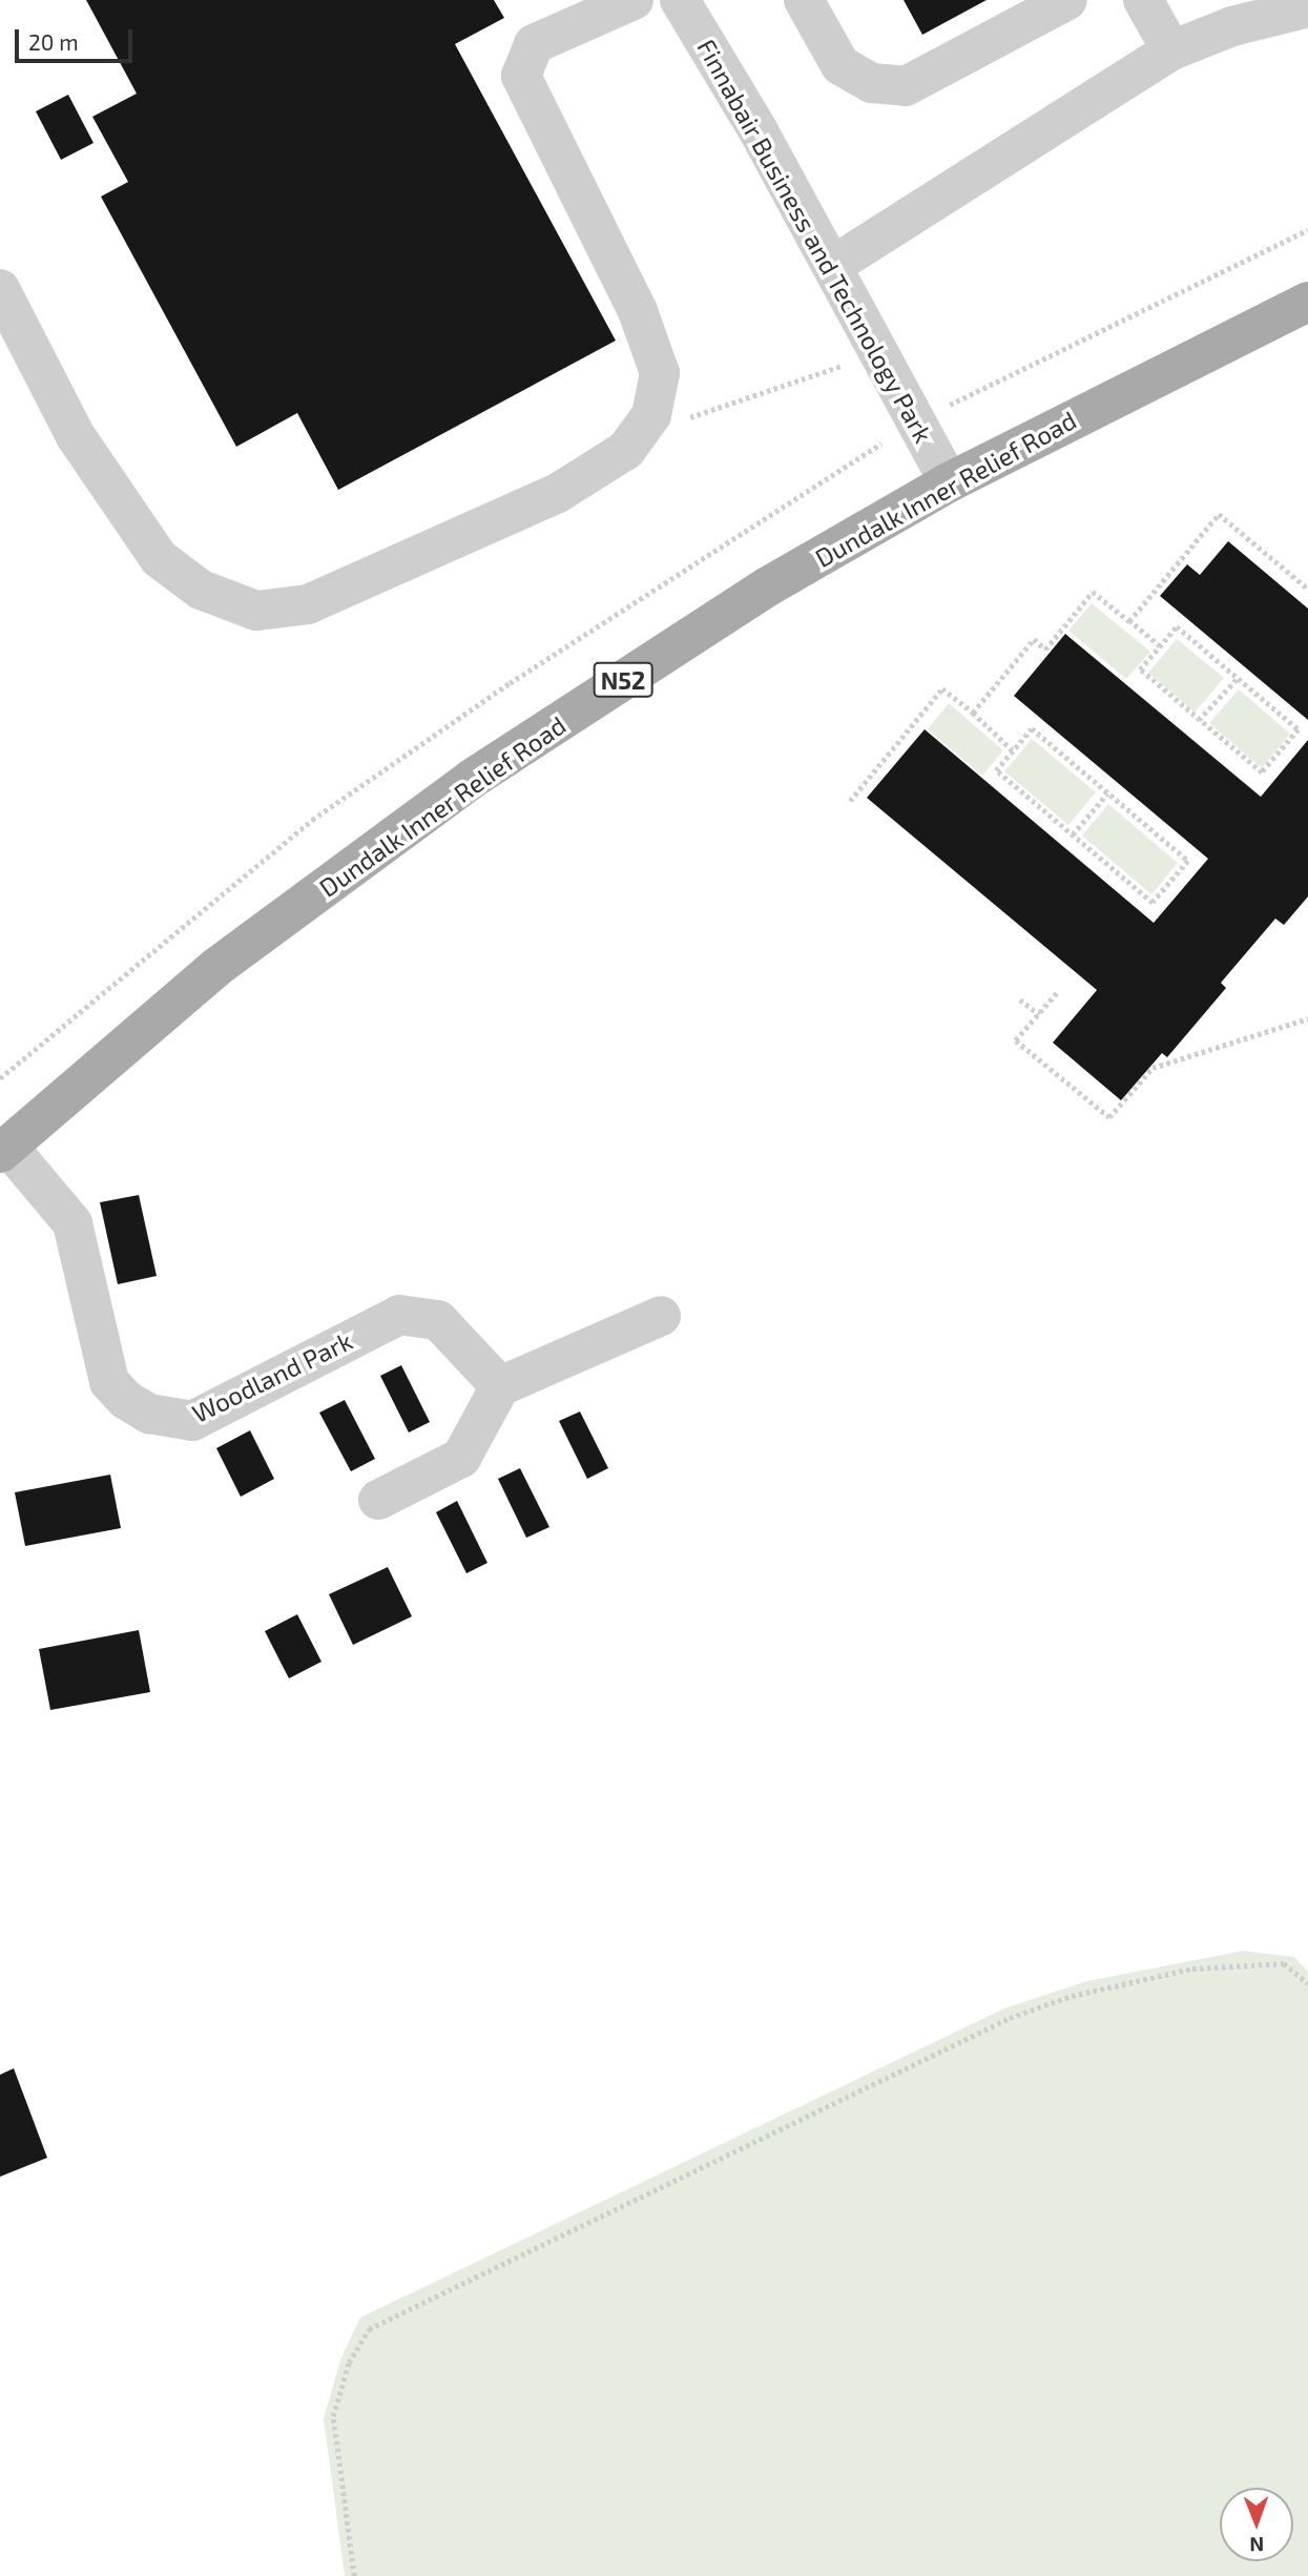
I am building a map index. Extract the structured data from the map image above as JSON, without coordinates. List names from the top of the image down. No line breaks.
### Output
{"streets":{"main road":["Dundalk Inner Relief Road","N52"],"street":["Finnabair Business and Technology Park","Woodland Park"]},"crossings":[["Finnabair Business and Technology Park","Dundalk Inner Relief Road"],["Dundalk Inner Relief Road","Woodland Park"]],"scale_bar":"20 m","north":"bottom"}
